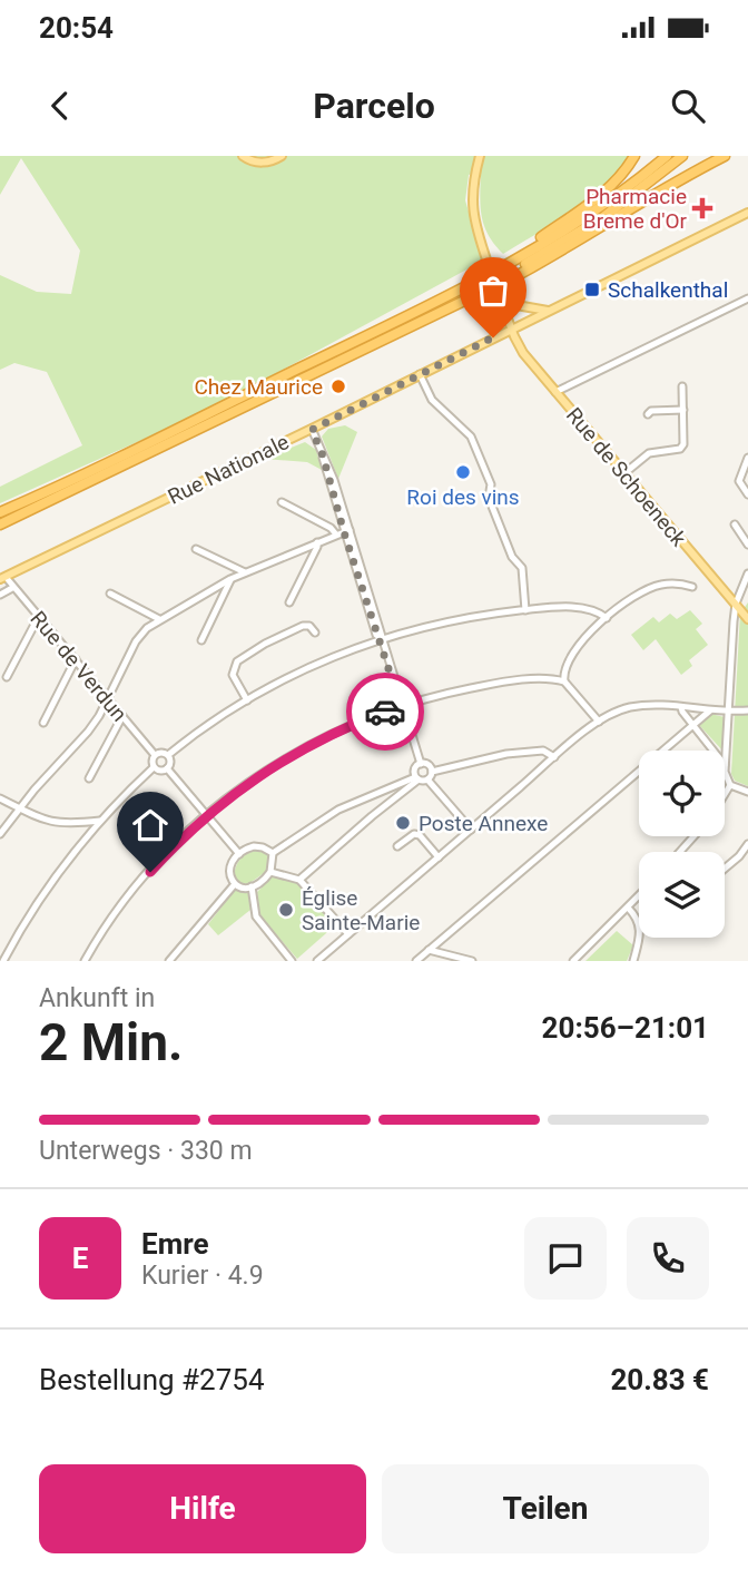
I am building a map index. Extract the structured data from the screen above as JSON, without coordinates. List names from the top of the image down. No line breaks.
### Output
{"streets":{"main road":["Rue Nationale","Rue de Schoeneck"],"street":["Rue de Verdun"]},"crossings":[["Rue Nationale","Rue de Schoeneck"],["Rue Nationale","Rue de Verdun"]],"places":{"health":["Pharmacie Breme d'Or"],"transit":["Schalkenthal"],"other":["Chez Maurice","Roi des vins","Poste Annexe","Église Sainte-Marie"]},"page":{"status":"20:54","header":"Parcelo","heading":["2 Min.","Ankunft in","20:56–21:01"],"panel":["Emre","Kurier · 4.9","Bestellung #2754","20.83 €"],"bar":"Unterwegs · 330 m","round":"E","buttons":["Hilfe","Teilen"]}}
